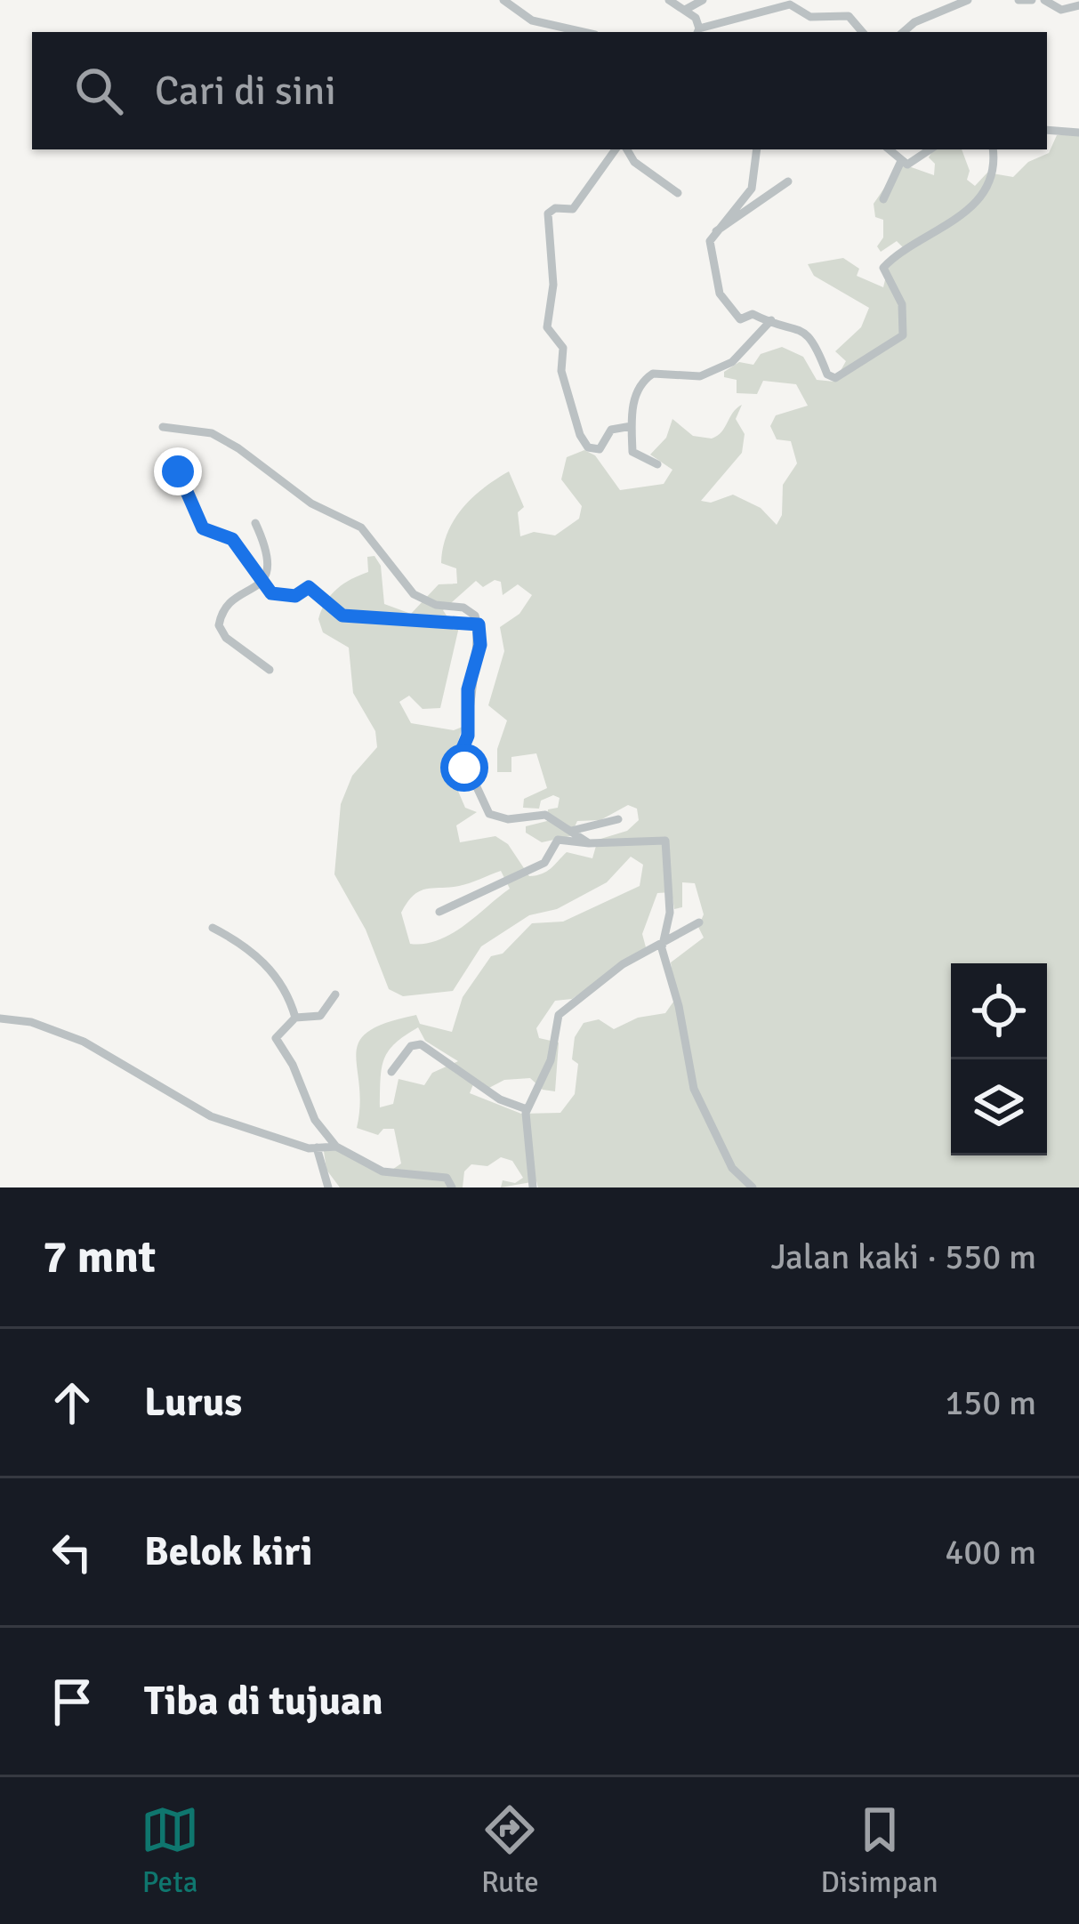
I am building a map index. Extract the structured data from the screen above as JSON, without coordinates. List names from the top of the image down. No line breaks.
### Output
{"page":{"search":"Cari di sini","heading":["7 mnt","Jalan kaki · 550 m"],"list":[["Lurus","150 m"],["Belok kiri","400 m"],"Tiba di tujuan"],"nav":["Peta","Rute","Disimpan"]}}
